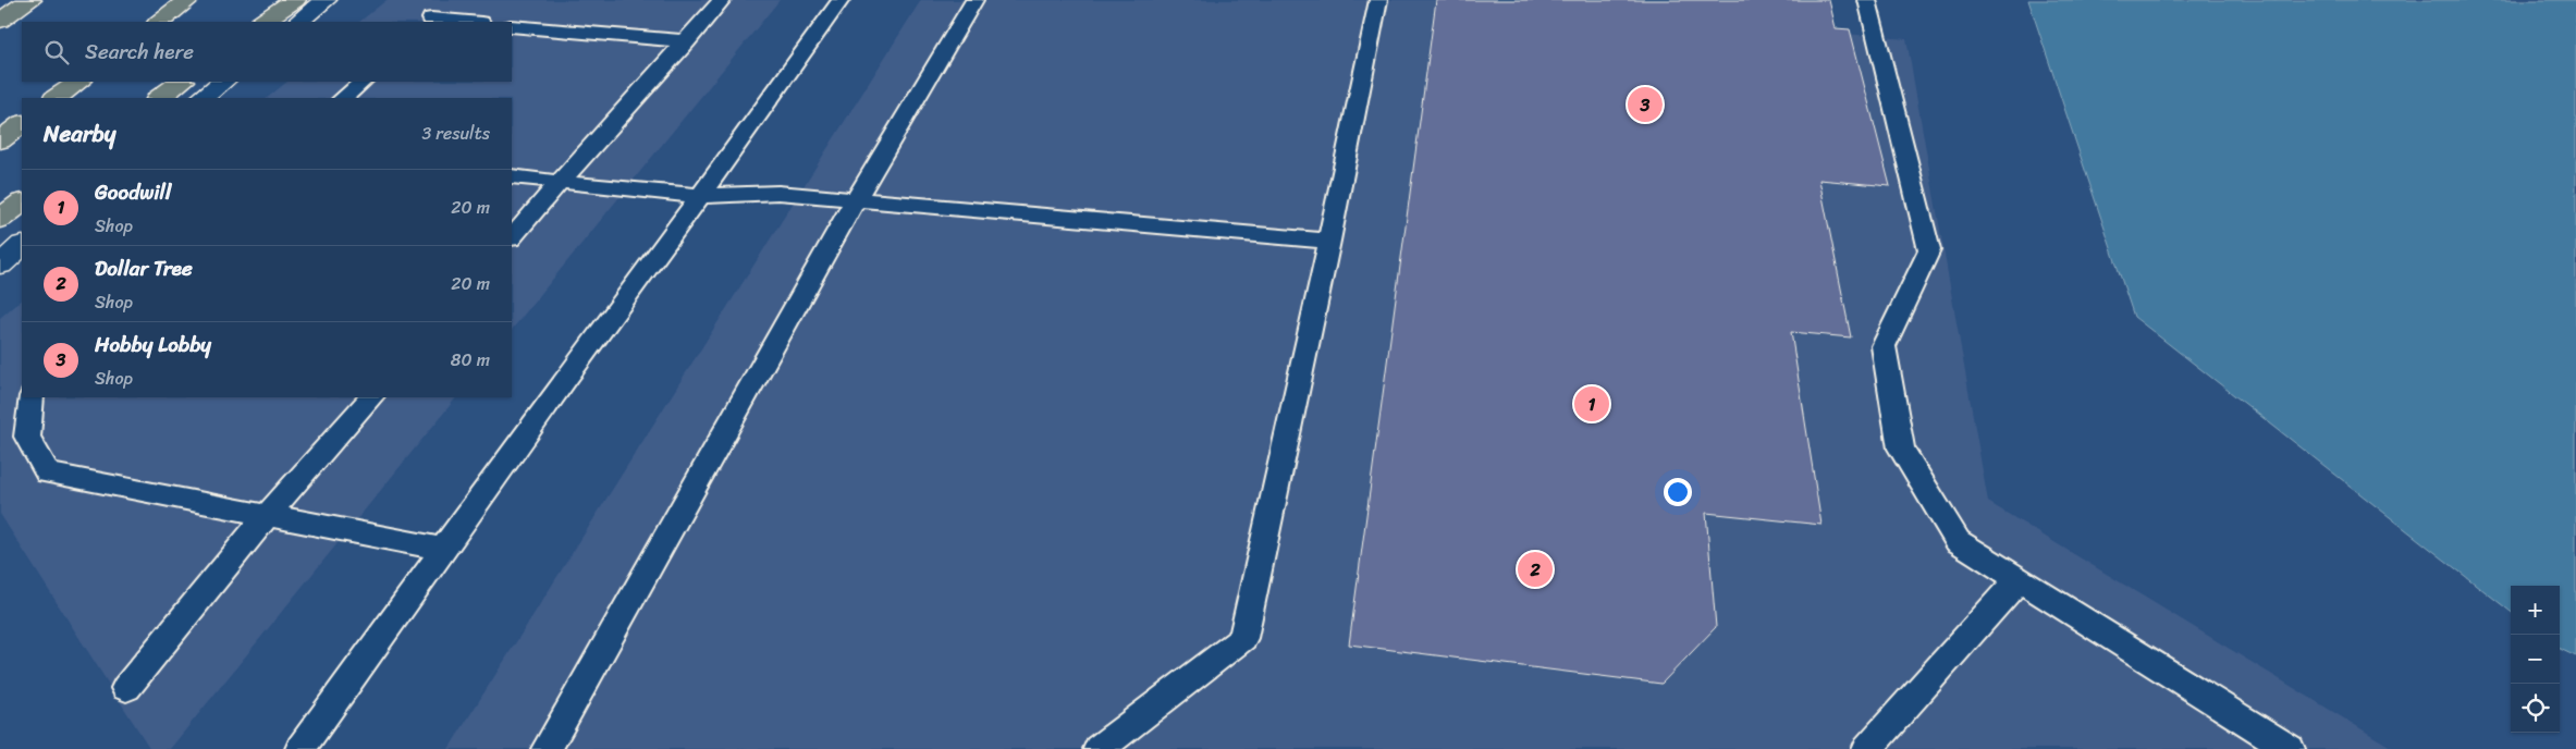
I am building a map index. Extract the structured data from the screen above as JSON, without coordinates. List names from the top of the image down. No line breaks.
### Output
{"page":{"search":"Search here","pins":["3","1","2"],"heading":["Nearby","3 results"],"list":[{"mark":"1","name":"Goodwill","note":"Shop","value":"20 m"},{"mark":"2","name":"Dollar Tree","note":"Shop","value":"20 m"},{"mark":"3","name":"Hobby Lobby","note":"Shop","value":"80 m"}],"map_buttons":["+","−"]}}
